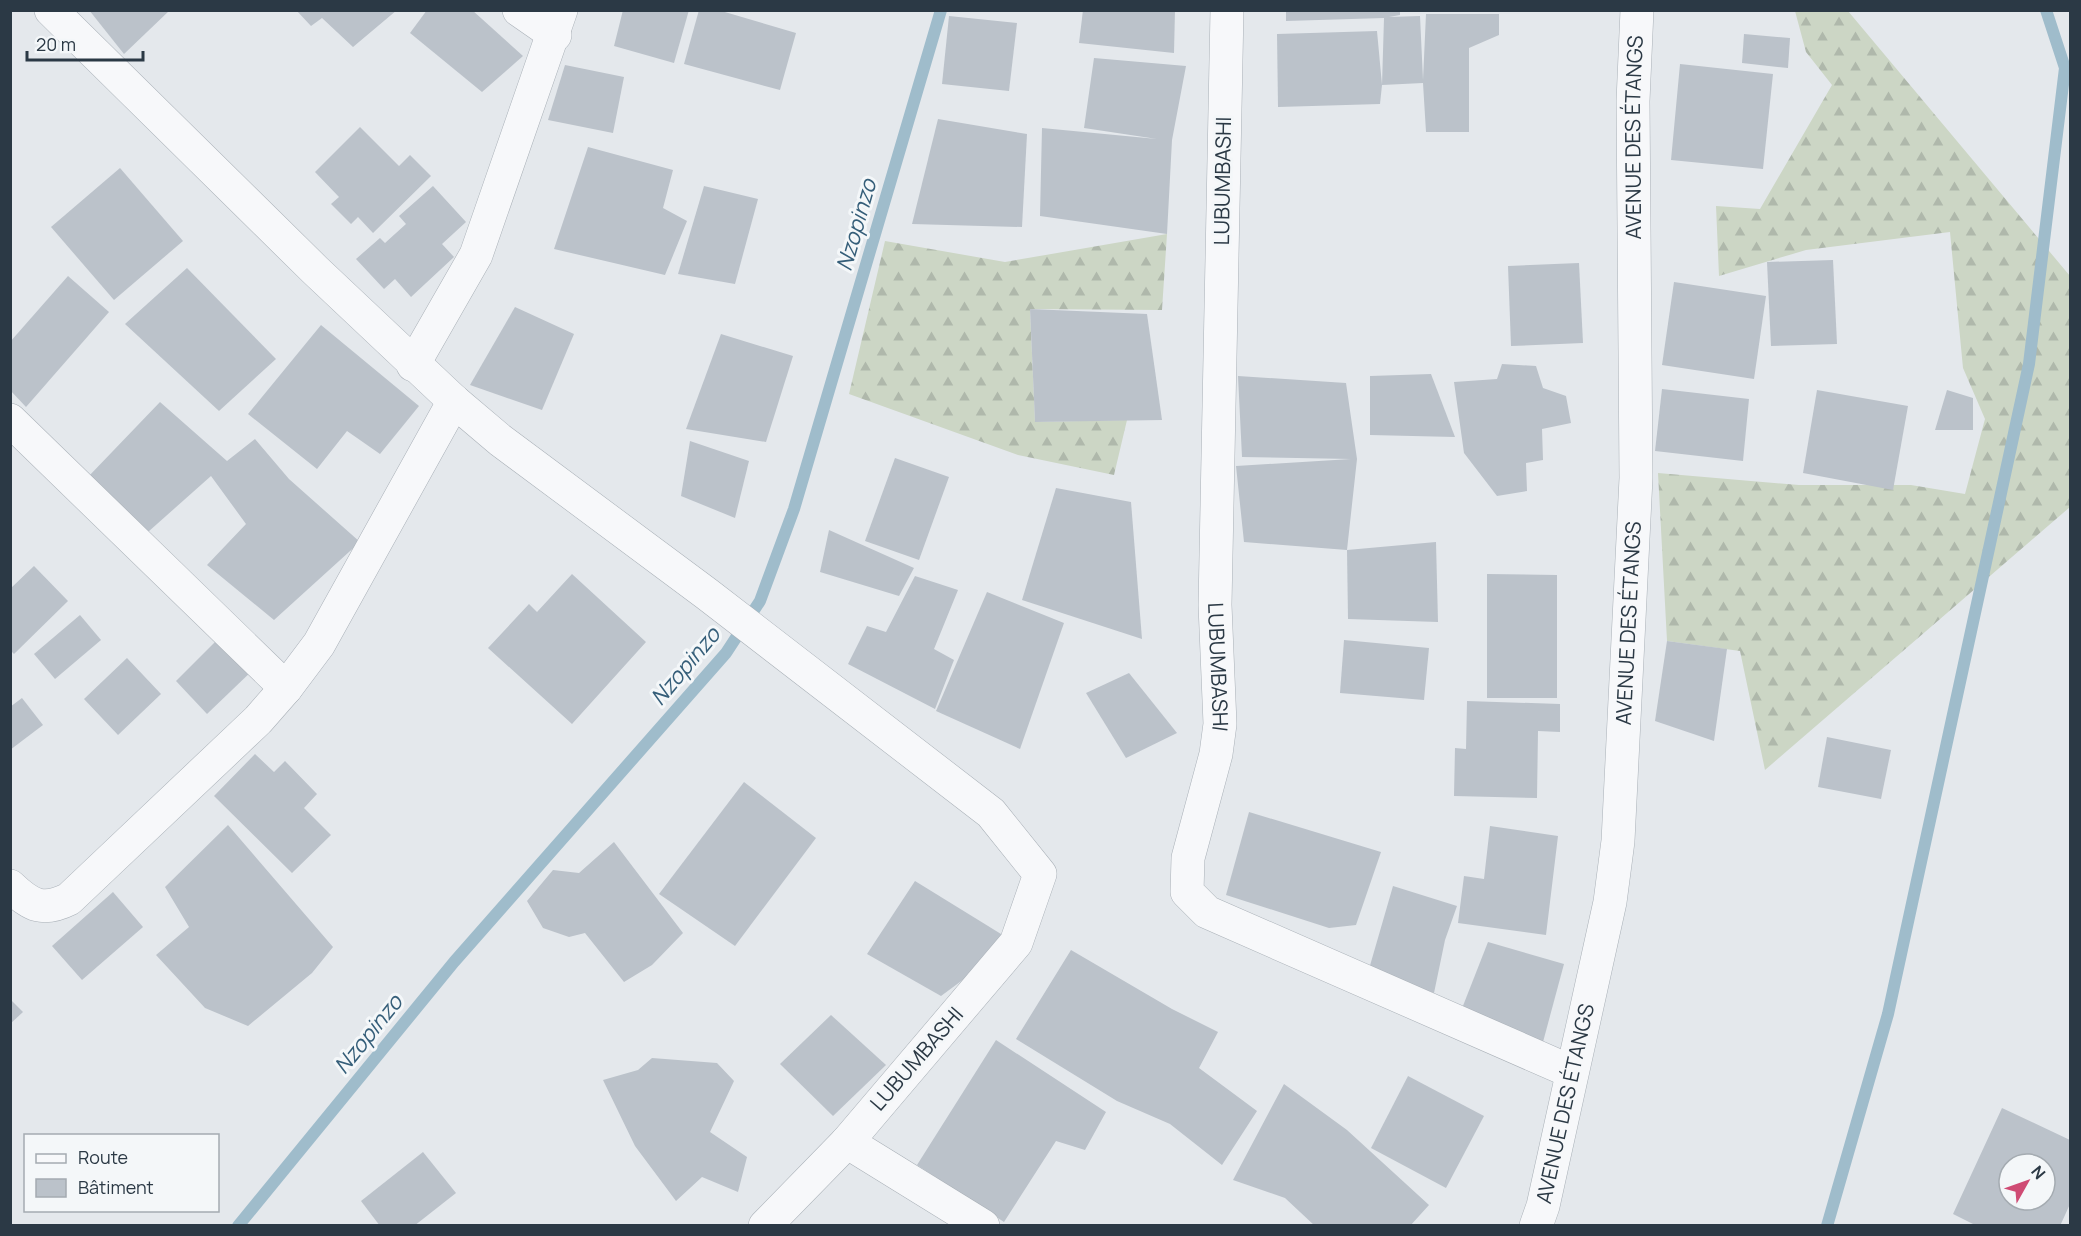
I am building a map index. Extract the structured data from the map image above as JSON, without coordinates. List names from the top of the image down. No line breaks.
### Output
{"streets":{"street":["AVENUE DES ÉTANGS","LUBUMBASHI"]},"crossings":[["AVENUE DES ÉTANGS","LUBUMBASHI"]],"water":["Nzopinzo"],"legend":["Route","Bâtiment"],"scale_bar":"20 m","north":"top right"}
